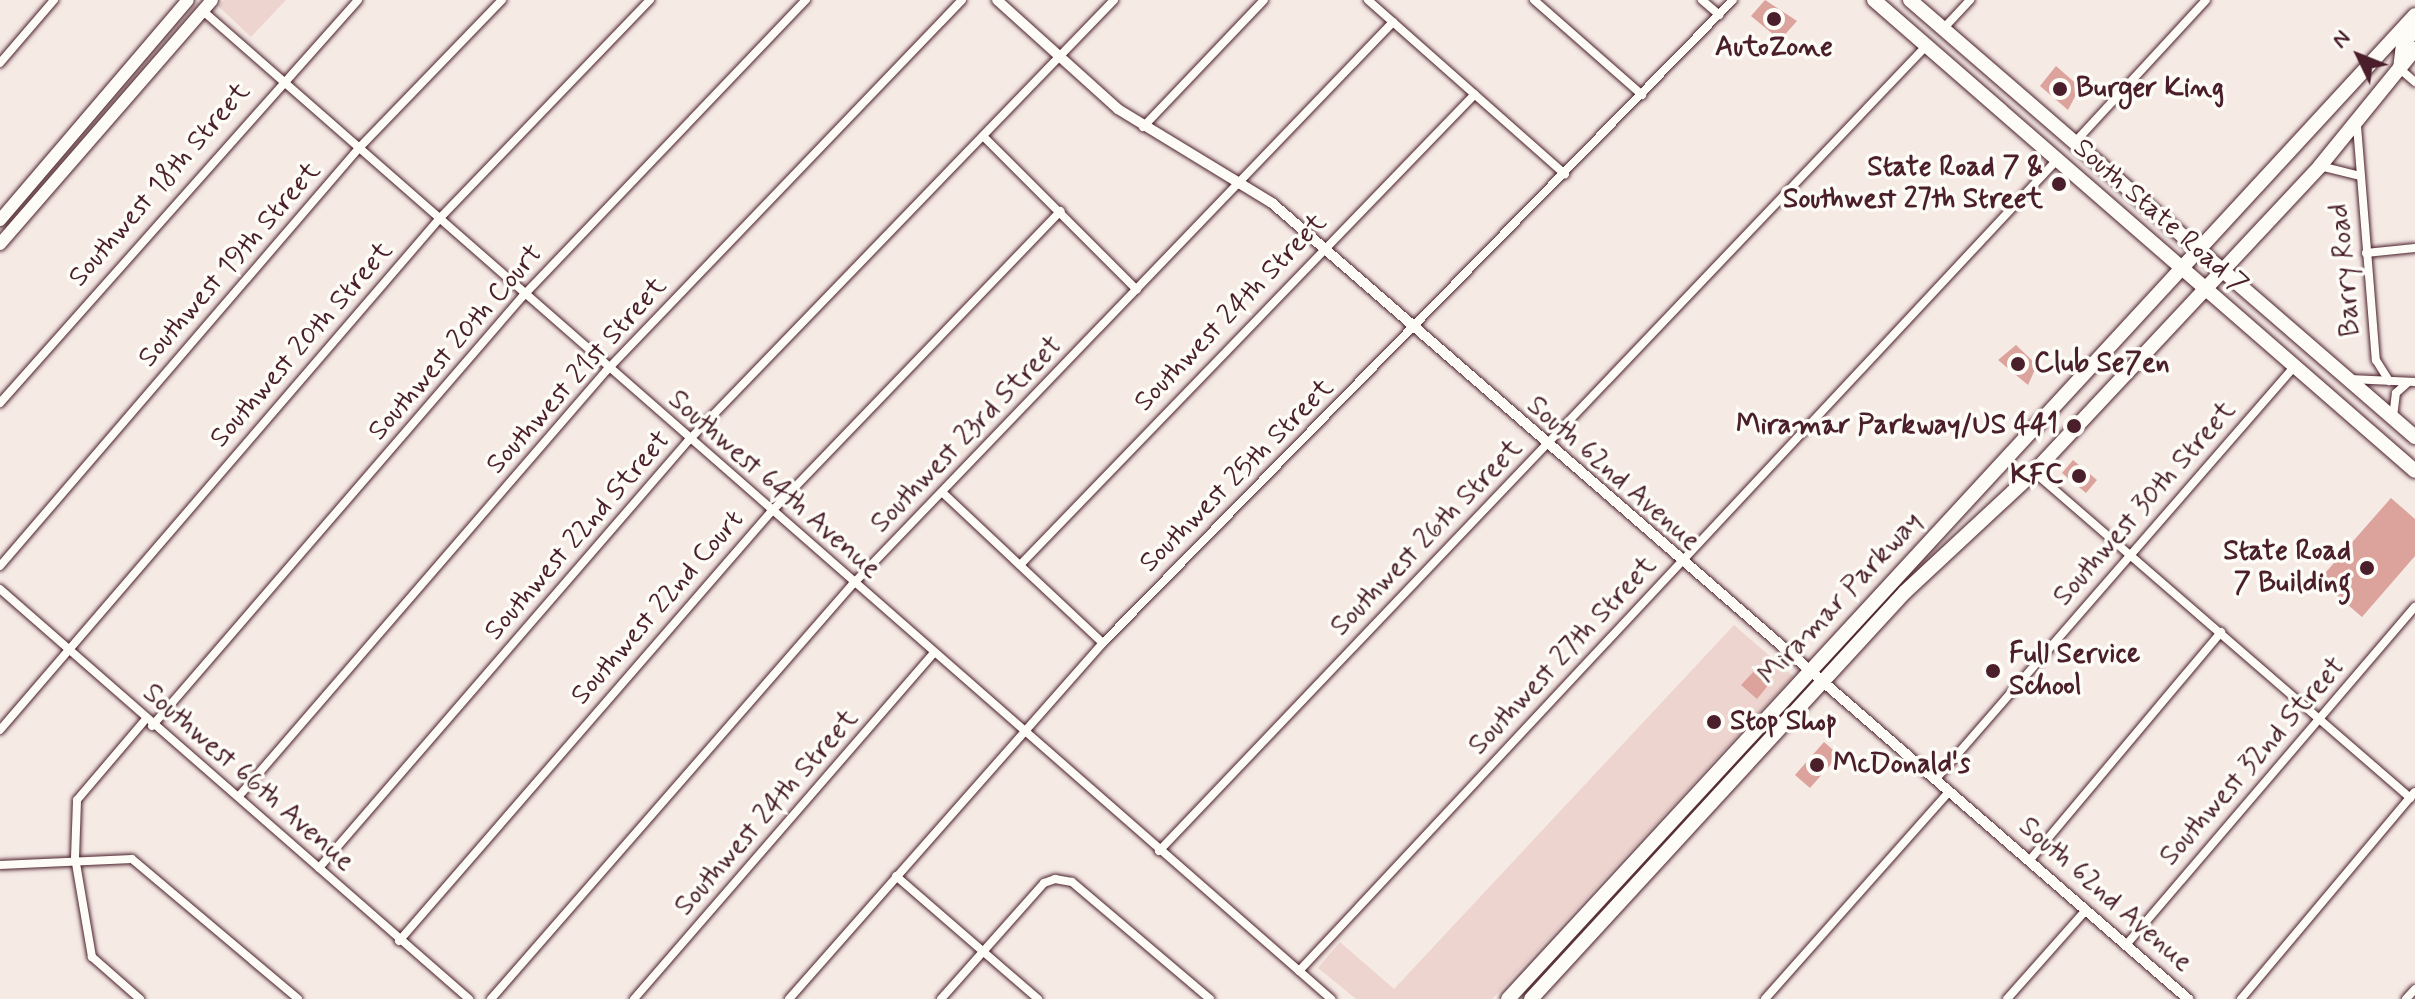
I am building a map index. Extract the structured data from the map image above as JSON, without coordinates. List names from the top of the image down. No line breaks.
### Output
{"streets":{"main road":["South State Road 7","Miramar Parkway"],"street":["Southwest 18th Street","Southwest 19th Street","Barry Road","Southwest 24th Street","Southwest 20th Court","Southwest 20th Street","Southwest 21st Street","Southwest 23rd Street","South 62nd Avenue","Southwest 25th Street","Southwest 64th Avenue","Southwest 30th Street","Southwest 22nd Street","Southwest 26th Street","Southwest 22nd Court","Southwest 27th Street","Southwest 32nd Street","Southwest 66th Avenue"]},"crossings":[["Southwest 18th Street","Southwest 64th Avenue"],["South State Road 7","Southwest 30th Street"],["South State Road 7","Southwest 26th Street"],["South State Road 7","Miramar Parkway"],["South State Road 7","Southwest 27th Street"],["Southwest 19th Street","Southwest 64th Avenue"],["Barry Road","Miramar Parkway"],["Southwest 24th Street","South 62nd Avenue"],["Southwest 24th Street","Southwest 64th Avenue"],["Southwest 20th Court","Southwest 64th Avenue"],["Southwest 20th Court","Southwest 66th Avenue"],["Southwest 20th Street","Southwest 64th Avenue"],["Southwest 20th Street","Southwest 66th Avenue"],["Southwest 21st Street","Southwest 64th Avenue"],["Southwest 21st Street","Southwest 66th Avenue"],["Southwest 23rd Street","South 62nd Avenue"],["Southwest 23rd Street","Southwest 64th Avenue"],["South 62nd Avenue","Southwest 25th Street"],["South 62nd Avenue","Southwest 30th Street"],["South 62nd Avenue","Southwest 22nd Street"],["South 62nd Avenue","Southwest 26th Street"],["South 62nd Avenue","Miramar Parkway"],["South 62nd Avenue","Southwest 27th Street"],["South 62nd Avenue","Southwest 32nd Street"],["Southwest 25th Street","Southwest 64th Avenue"],["Southwest 64th Avenue","Southwest 22nd Street"],["Southwest 64th Avenue","Southwest 26th Street"],["Southwest 64th Avenue","Southwest 22nd Court"],["Southwest 64th Avenue","Southwest 27th Street"],["Southwest 22nd Street","Southwest 66th Avenue"],["Southwest 22nd Court","Southwest 66th Avenue"]],"places":["AutoZone","Burger King","State Road 7 & Southwest 27th Street","Club Se7en","Miramar Parkway/US 441","KFC","State Road 7 Building","Full Service School","Stop Shop","McDonald's"],"north":"top left"}
